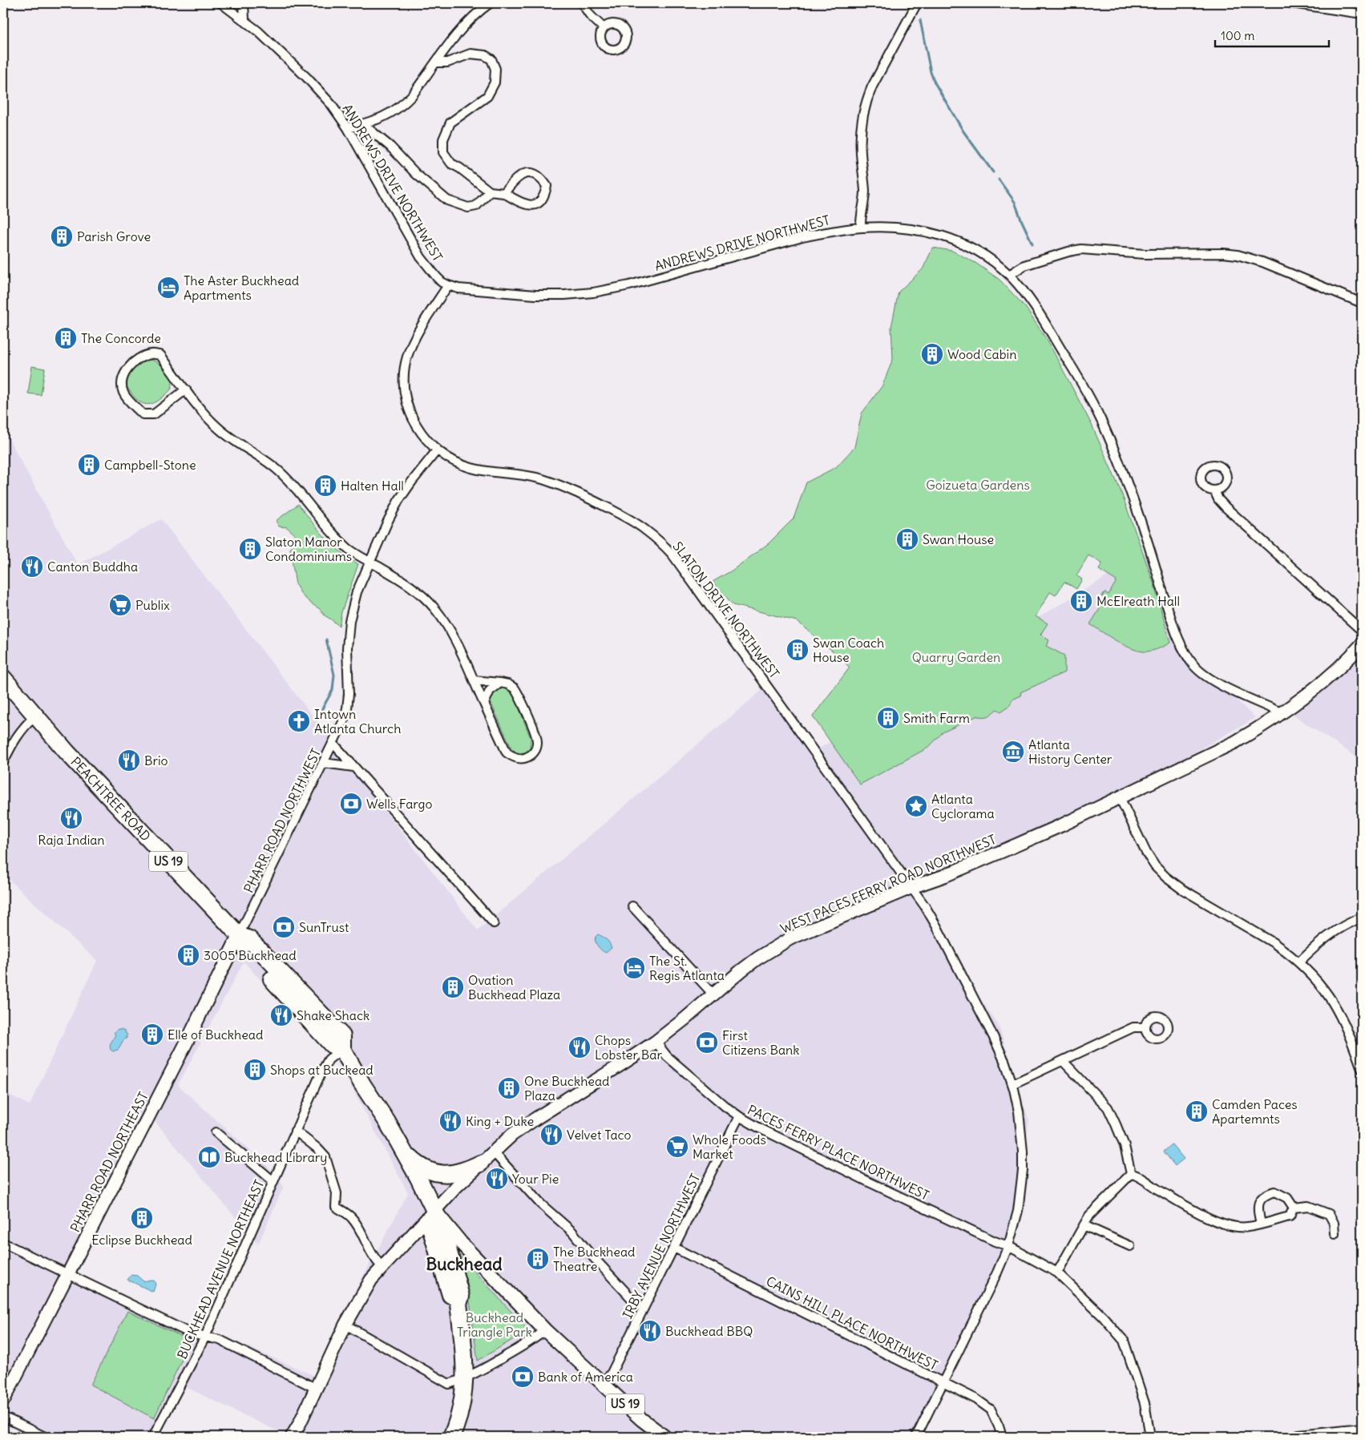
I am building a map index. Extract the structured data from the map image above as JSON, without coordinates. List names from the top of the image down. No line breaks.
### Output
{"streets":{"highway":["PEACHTREE ROAD","US 19"],"main road":["WEST PACES FERRY ROAD NORTHWEST","PHARR ROAD NORTHEAST"],"street":["ANDREWS DRIVE NORTHWEST","SLATON DRIVE NORTHWEST","PHARR ROAD NORTHWEST","PACES FERRY PLACE NORTHWEST","IRBY AVENUE NORTHWEST","BUCKHEAD AVENUE NORTHEAST","CAINS HILL PLACE NORTHWEST"]},"crossings":[["ANDREWS DRIVE NORTHWEST","SLATON DRIVE NORTHWEST"],["ANDREWS DRIVE NORTHWEST","WEST PACES FERRY ROAD NORTHWEST"],["SLATON DRIVE NORTHWEST","PHARR ROAD NORTHWEST"],["SLATON DRIVE NORTHWEST","WEST PACES FERRY ROAD NORTHWEST"],["SLATON DRIVE NORTHWEST","PACES FERRY PLACE NORTHWEST"],["SLATON DRIVE NORTHWEST","CAINS HILL PLACE NORTHWEST"],["PEACHTREE ROAD","PHARR ROAD NORTHWEST"],["PEACHTREE ROAD","US 19"],["PEACHTREE ROAD","PHARR ROAD NORTHEAST"],["PHARR ROAD NORTHWEST","US 19"],["PHARR ROAD NORTHWEST","PHARR ROAD NORTHEAST"],["US 19","WEST PACES FERRY ROAD NORTHWEST"],["US 19","PHARR ROAD NORTHEAST"],["US 19","IRBY AVENUE NORTHWEST"],["US 19","BUCKHEAD AVENUE NORTHEAST"],["WEST PACES FERRY ROAD NORTHWEST","PACES FERRY PLACE NORTHWEST"],["PACES FERRY PLACE NORTHWEST","IRBY AVENUE NORTHWEST"],["IRBY AVENUE NORTHWEST","CAINS HILL PLACE NORTHWEST"]],"districts":["Buckhead"],"parks":["Goizueta Gardens","Quarry Garden","Buckhead Triangle Park"],"places":{"building":["Parish Grove","The Concorde","Wood Cabin","Campbell-Stone","Halten Hall","Swan House","Slaton Manor Condominiums","McElreath Hall","Swan Coach House","Smith Farm","3005 Buckhead","Ovation Buckhead Plaza","Elle of Buckhead","Shops at Buckead","One Buckhead Plaza","Camden Paces Apartemnts","Eclipse Buckhead","The Buckhead Theatre"],"hotel":["The Aster Buckhead Apartments","The St. Regis Atlanta"],"restaurant":["Canton Buddha","Brio","Raja Indian","Shake Shack","Chops Lobster Bar","King + Duke","Velvet Taco","Your Pie","Buckhead BBQ"],"supermarket":["Publix","Whole Foods Market"],"church":["Intown Atlanta Church"],"museum":["Atlanta History Center"],"bank":["Wells Fargo","SunTrust","First Citizens Bank","Bank of America"],"place":["Atlanta Cyclorama"],"library":["Buckhead Library"]},"scale_bar":"100 m"}
